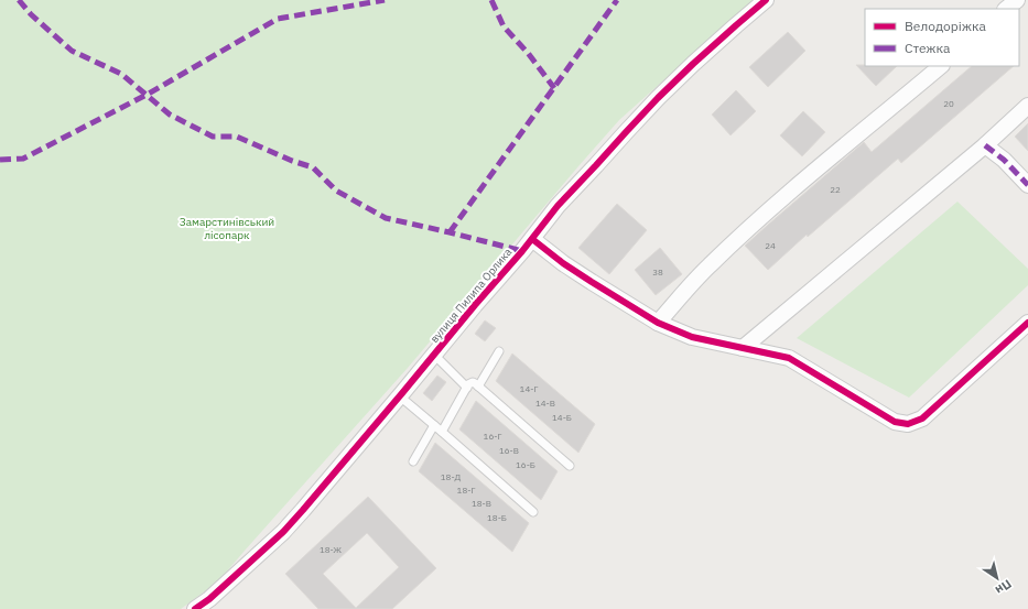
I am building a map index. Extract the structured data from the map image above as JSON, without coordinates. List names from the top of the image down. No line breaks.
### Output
{"streets":{"street":["вулиця Пилипа Орлика"]},"parks":["Замарстинівський лісопарк"],"house_numbers":["20","22","24","38","14-Г","14-В","14-Б","16-Г","16-В","16-Б","18-Д","18-Г","18-В","18-Б","18-Ж"],"legend":["Велодоріжка","Стежка"],"north":"bottom right"}
